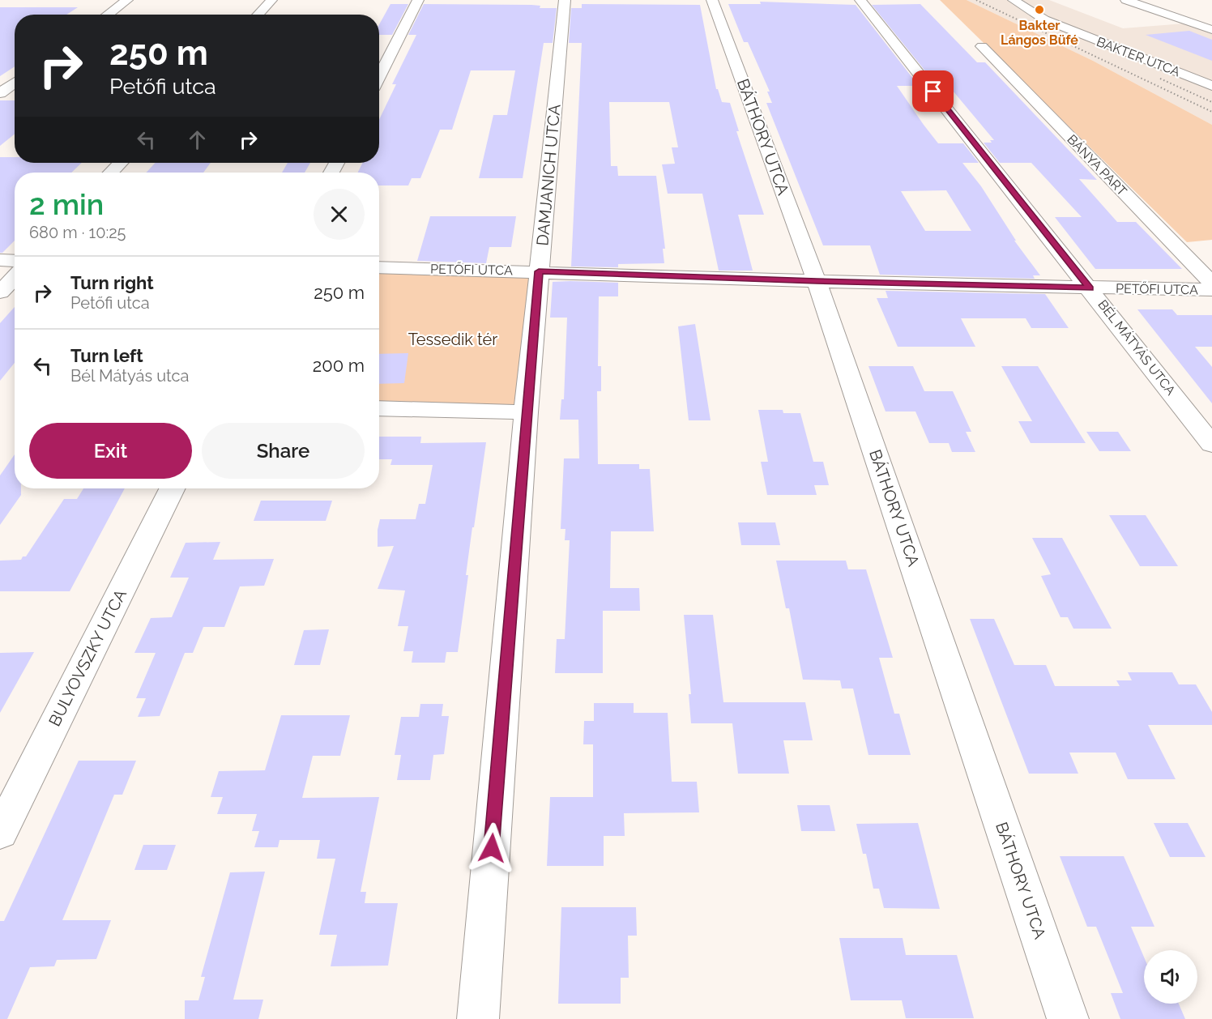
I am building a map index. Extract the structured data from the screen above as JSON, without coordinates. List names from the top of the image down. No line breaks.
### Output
{"streets":{"street":["BAKTER UTCA","BÁTHORY UTCA","BÁNYA PART","DAMJANICH UTCA","PETŐFI UTCA","BÉL MÁTYÁS UTCA","BULYOVSZKY UTCA"]},"crossings":[["BÁTHORY UTCA","PETŐFI UTCA"],["DAMJANICH UTCA","PETŐFI UTCA"],["PETŐFI UTCA","BÉL MÁTYÁS UTCA"]],"parks":["Tessedik tér"],"places":["Bakter Lángos Büfé"],"page":{"turn":["250 m","Petőfi utca"],"heading":["2 min","680 m · 10:25"],"list":[{"name":"Turn right","note":"Petőfi utca","value":"250 m"},{"name":"Turn left","note":"Bél Mátyás utca","value":"200 m"}],"buttons":["Exit","Share"]}}
